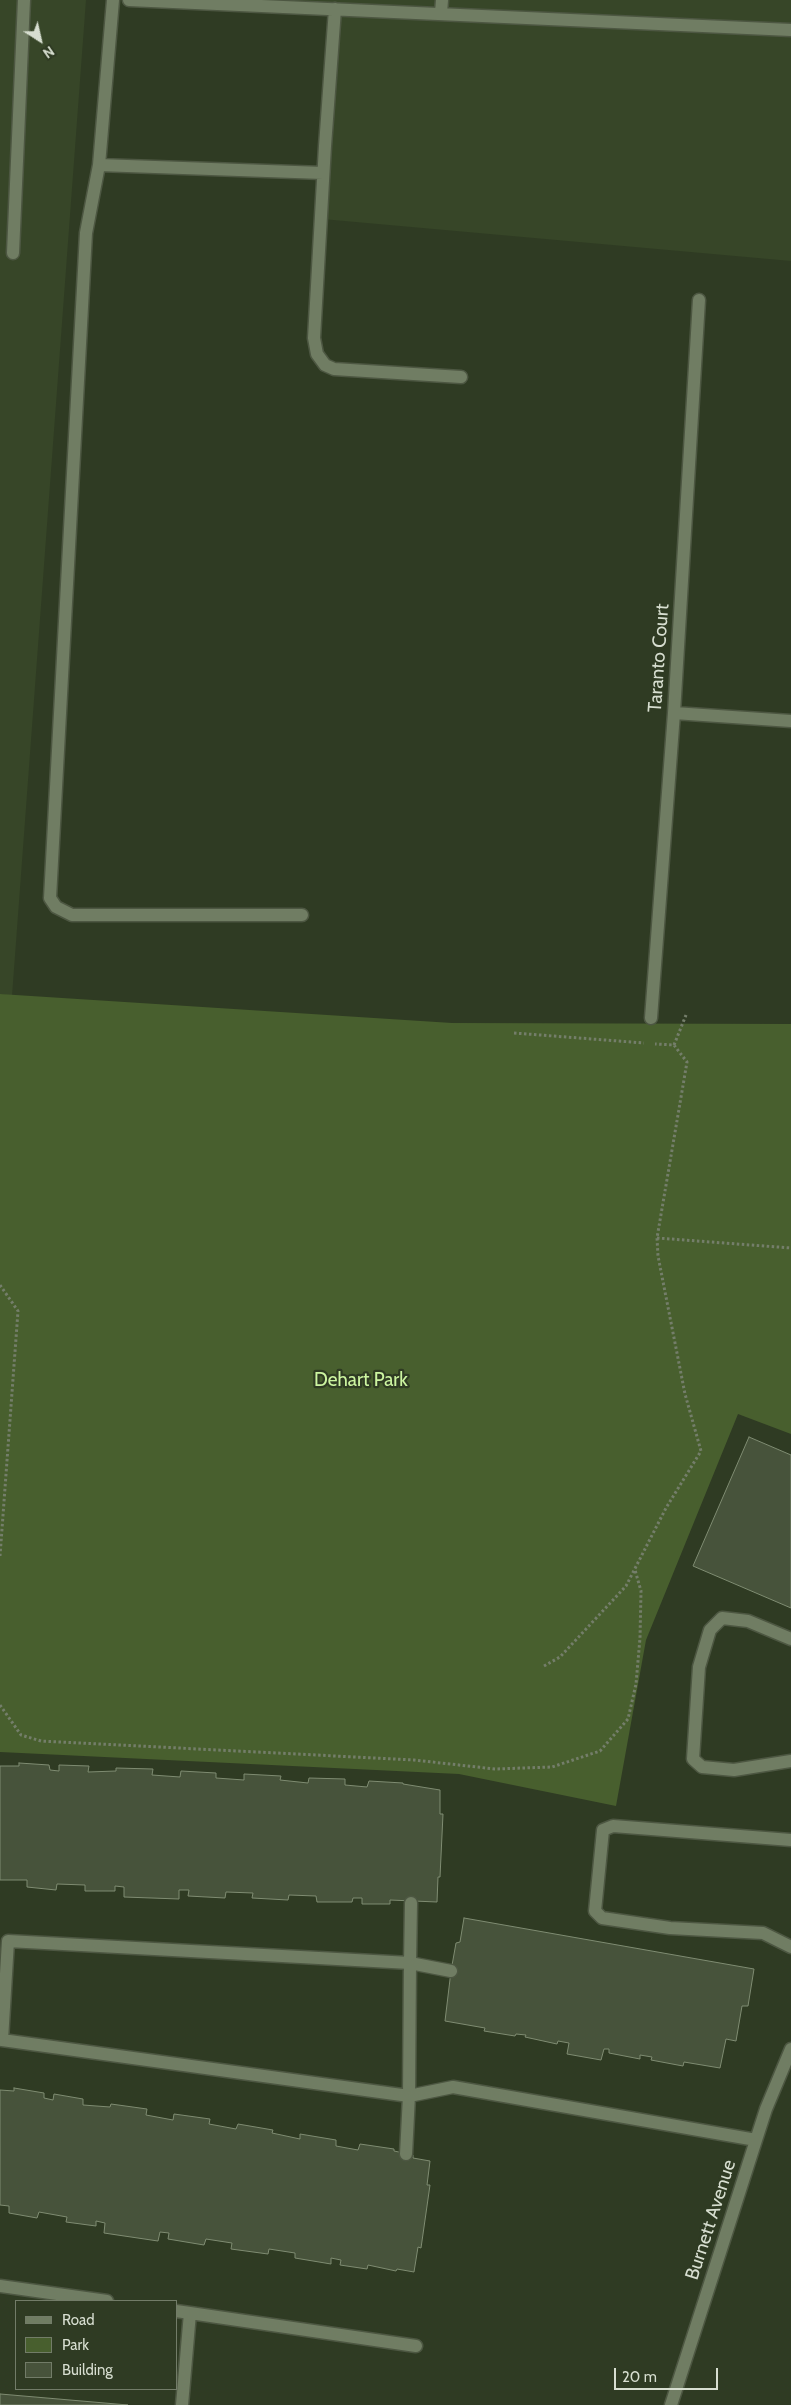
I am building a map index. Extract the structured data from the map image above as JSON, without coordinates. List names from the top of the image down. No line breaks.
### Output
{"streets":{"street":["Taranto Court","Burnett Avenue"]},"parks":["Dehart Park"],"legend":["Road","Park","Building"],"scale_bar":"20 m","north":"bottom right"}
